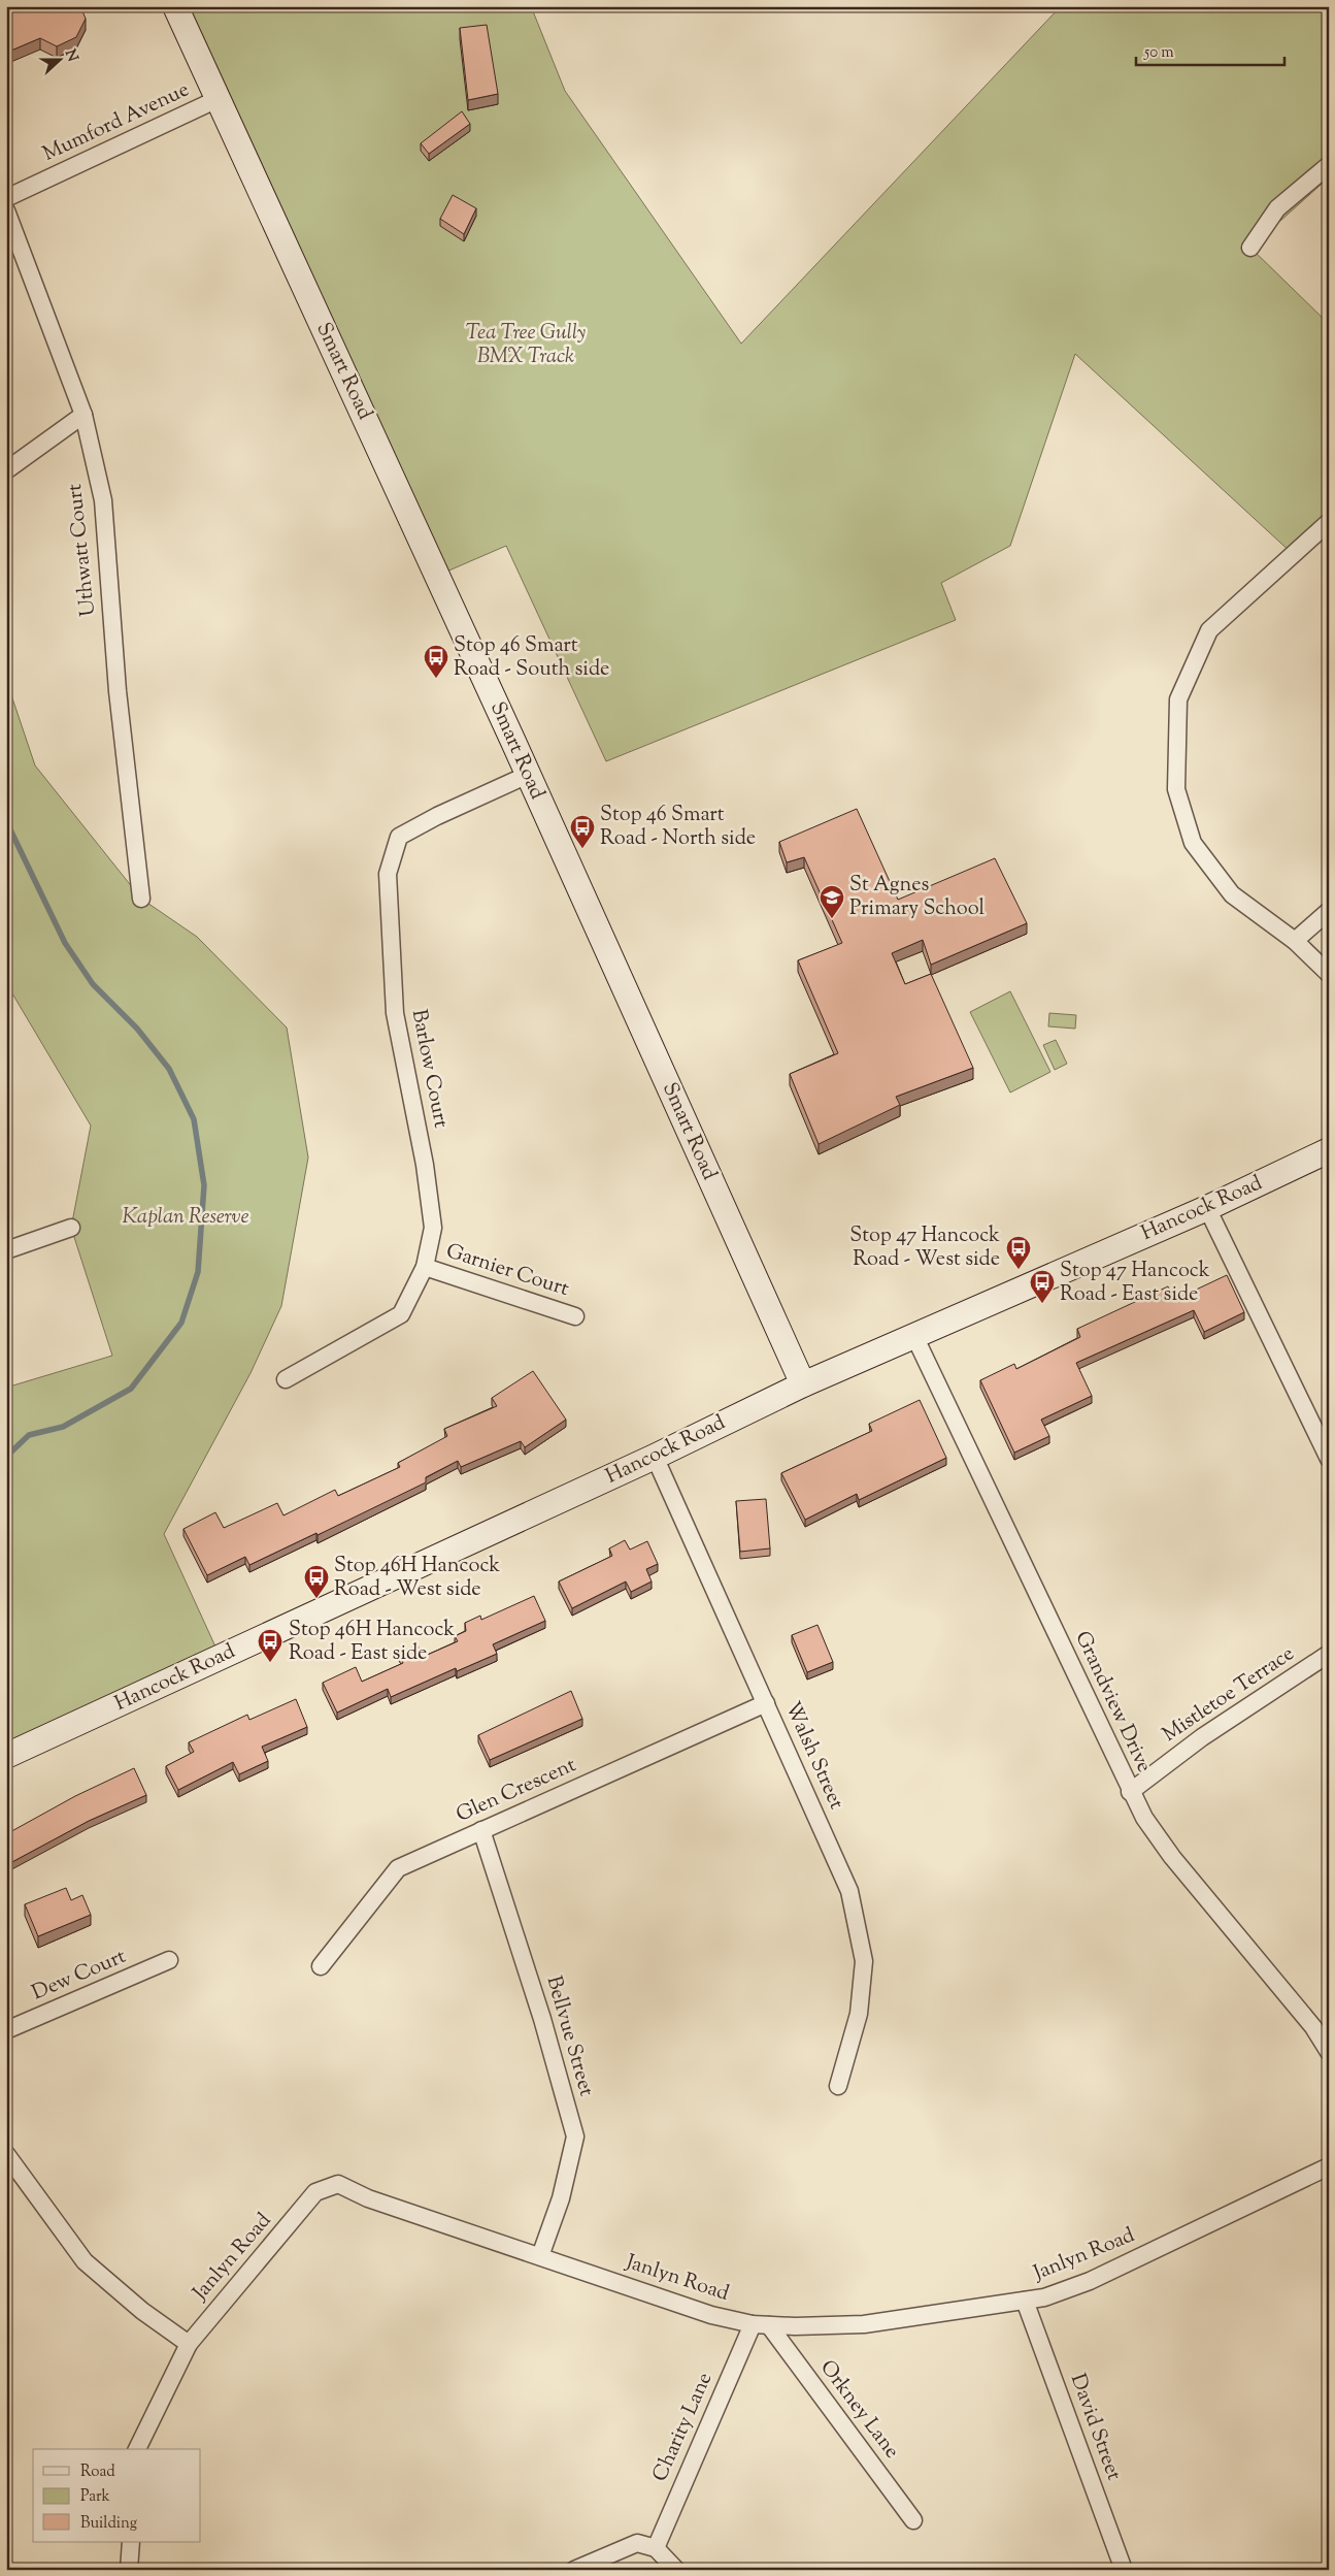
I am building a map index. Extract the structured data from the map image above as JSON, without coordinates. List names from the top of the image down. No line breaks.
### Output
{"streets":{"main road":["Smart Road","Hancock Road"],"street":["Mumford Avenue","Uthwatt Court","Barlow Court","Garnier Court","Mistletoe Terrace","Grandview Drive","Walsh Street","Glen Crescent","Dew Court","Bellvue Street","Janlyn Road","Orkney Lane","Charity Lane","David Street"]},"crossings":[["Mumford Avenue","Smart Road"],["Smart Road","Barlow Court"],["Smart Road","Hancock Road"],["Barlow Court","Garnier Court"],["Hancock Road","Grandview Drive"],["Hancock Road","Walsh Street"],["Mistletoe Terrace","Grandview Drive"],["Walsh Street","Glen Crescent"],["Glen Crescent","Bellvue Street"],["Bellvue Street","Janlyn Road"],["Janlyn Road","Orkney Lane"],["Janlyn Road","Charity Lane"],["Janlyn Road","David Street"],["Orkney Lane","Charity Lane"]],"parks":["Tea Tree Gully BMX Track","Kaplan Reserve"],"places":{"bus stop":["Stop 46 Smart Road - South side","Stop 46 Smart Road - North side","Stop 47 Hancock Road - West side","Stop 47 Hancock Road - East side","Stop 46H Hancock Road - West side","Stop 46H Hancock Road - East side"],"school or university":["St Agnes Primary School"]},"legend":["Road","Park","Building"],"scale_bar":"50 m","north":"right"}
